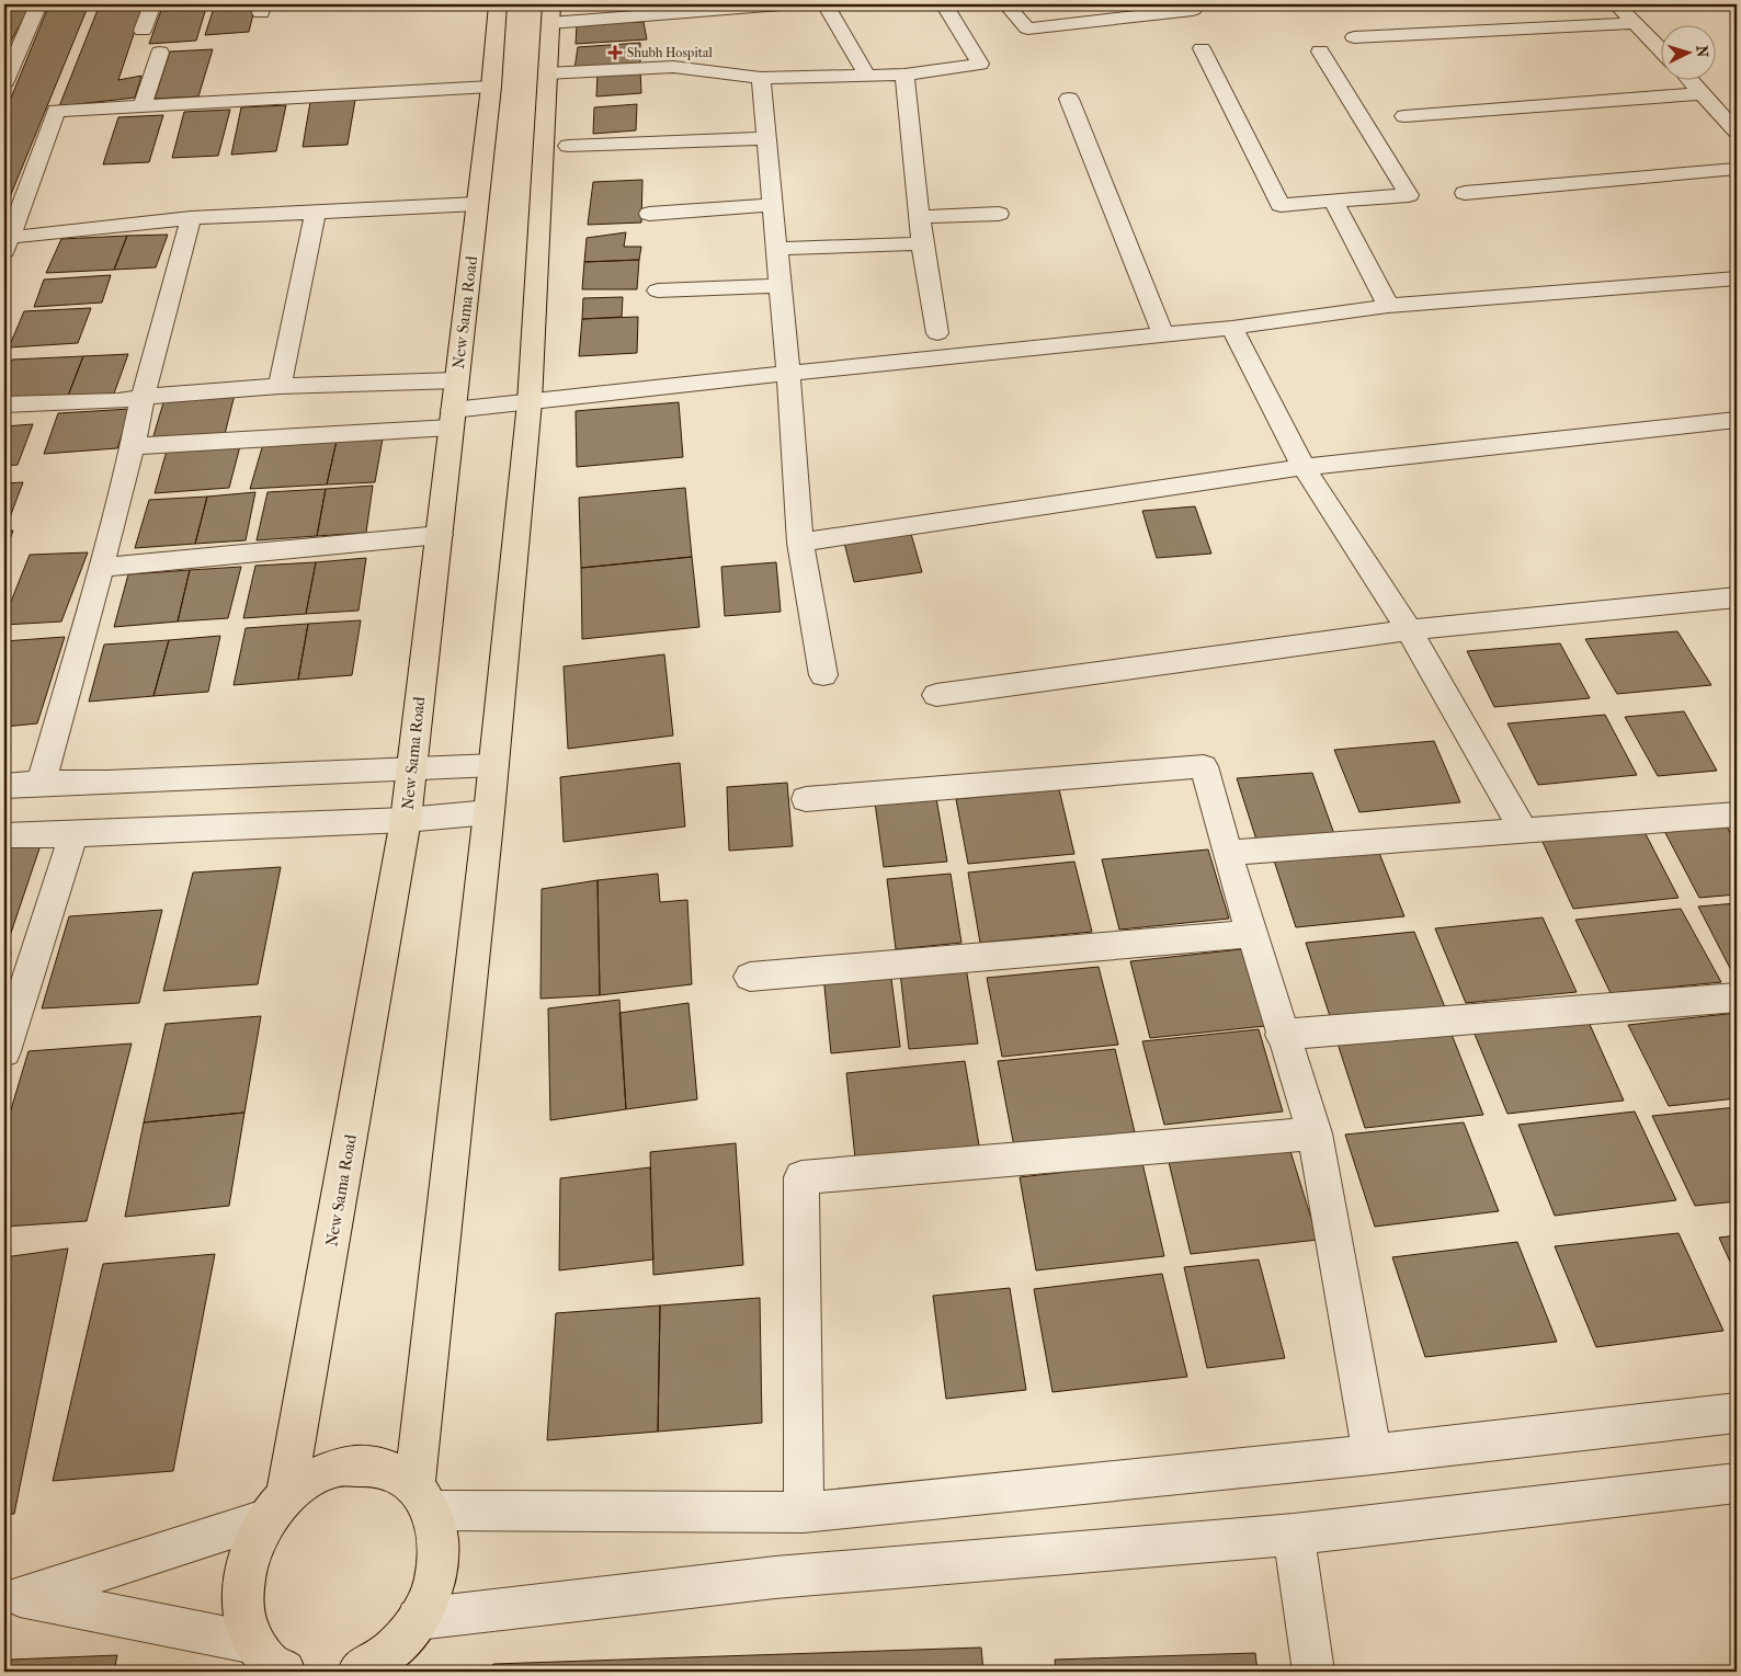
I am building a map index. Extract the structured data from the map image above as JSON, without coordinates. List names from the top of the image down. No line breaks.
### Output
{"streets":{"main road":["New Sama Road"]},"places":{"health":["Shubh Hospital"]},"north":"right"}
